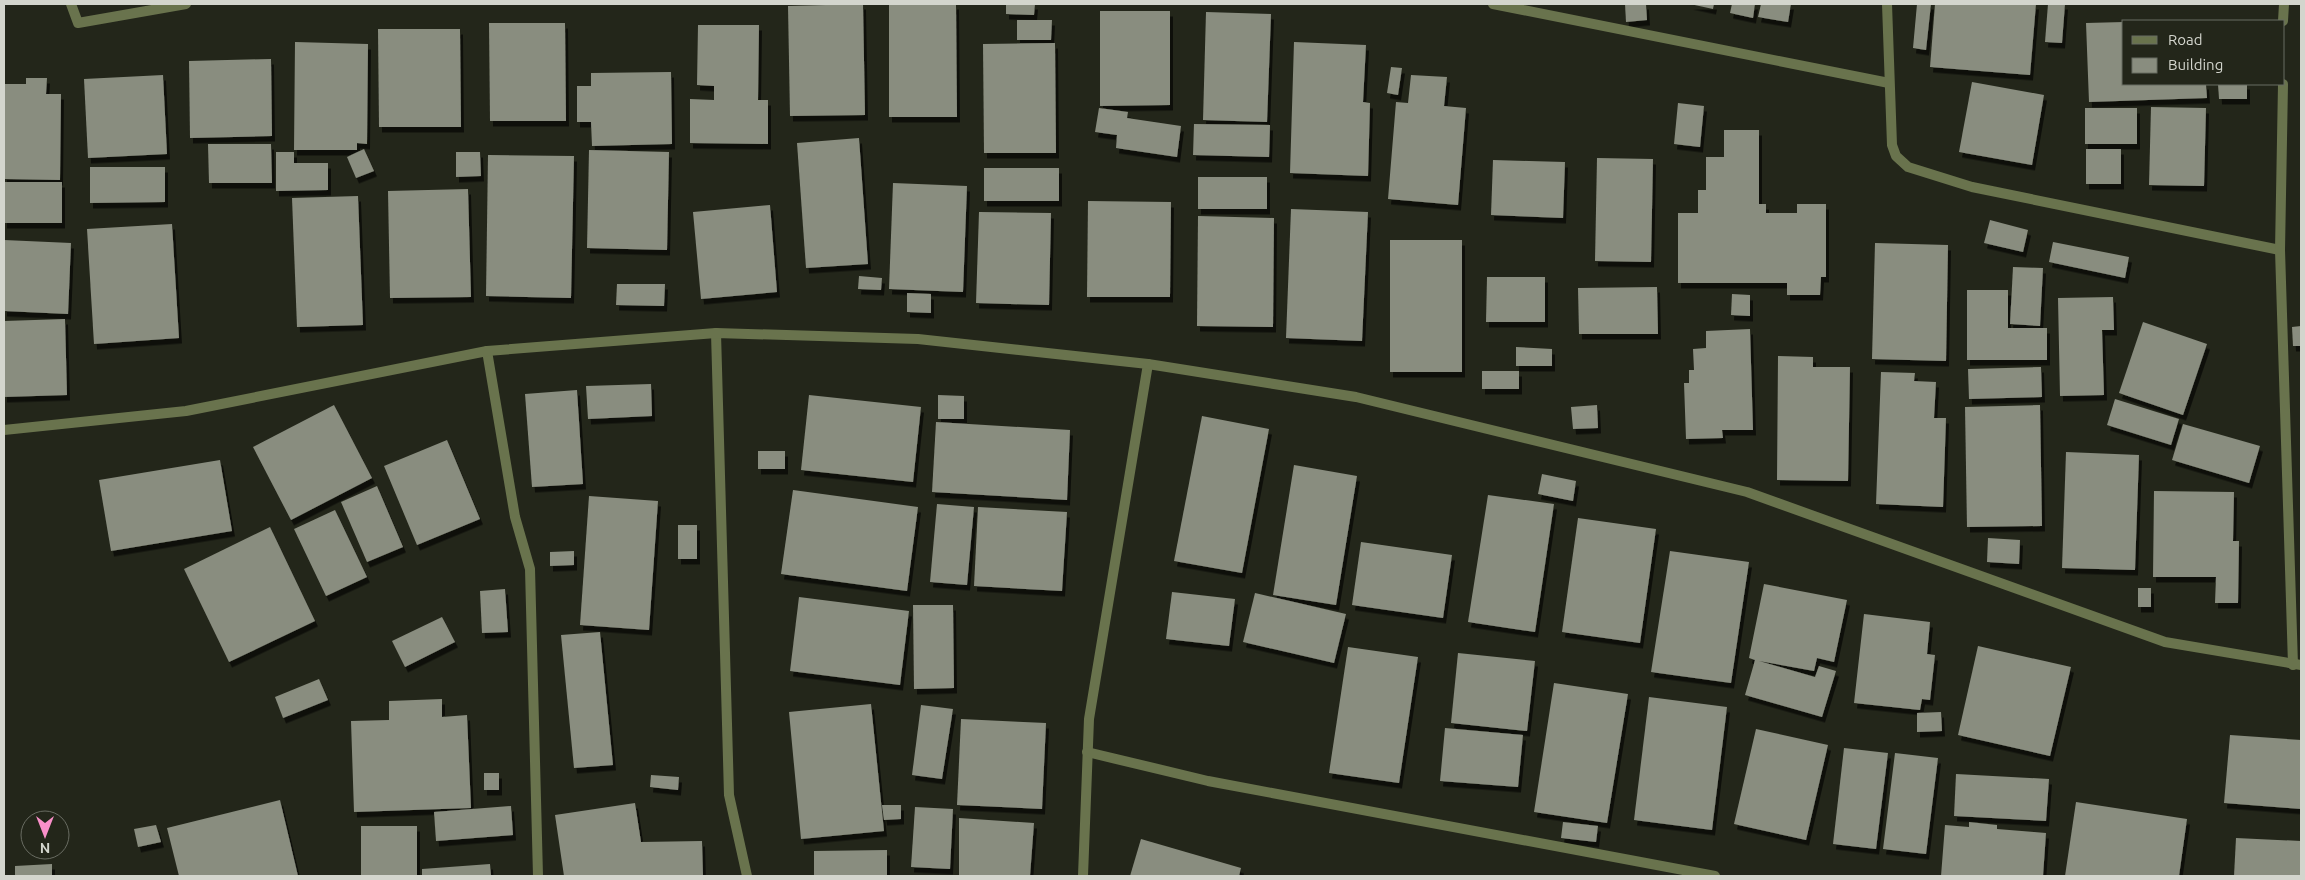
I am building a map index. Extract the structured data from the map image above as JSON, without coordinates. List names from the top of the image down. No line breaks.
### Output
{"legend":["Road","Building"],"north":"bottom"}
